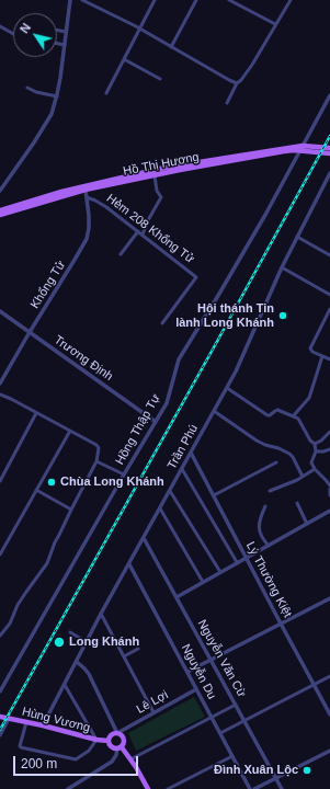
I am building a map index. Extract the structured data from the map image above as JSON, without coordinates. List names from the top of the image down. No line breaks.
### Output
{"streets":{"main road":["Hồ Thị Hương","Hùng Vương"],"street":["Hẻm 208 Khổng Tử","Khổng Tử","Trương Định","Hồng Thập Tự","Trần Phú","Lý Thường Kiệt","Nguyễn Văn Cừ","Nguyễn Du","Lê Lợi"]},"crossings":[["Hồ Thị Hương","Khổng Tử"],["Hồ Thị Hương","Hồng Thập Tự"],["Hẻm 208 Khổng Tử","Khổng Tử"],["Khổng Tử","Trương Định"],["Trương Định","Hồng Thập Tự"],["Trần Phú","Lý Thường Kiệt"],["Trần Phú","Nguyễn Văn Cừ"],["Trần Phú","Nguyễn Du"],["Trần Phú","Hùng Vương"],["Nguyễn Du","Lê Lợi"],["Lê Lợi","Hùng Vương"]],"places":["Hội thánh Tin lành Long Khánh","Chùa Long Khánh","Long Khánh","Đình Xuân Lộc"],"scale_bar":"200 m","north":"top left"}
